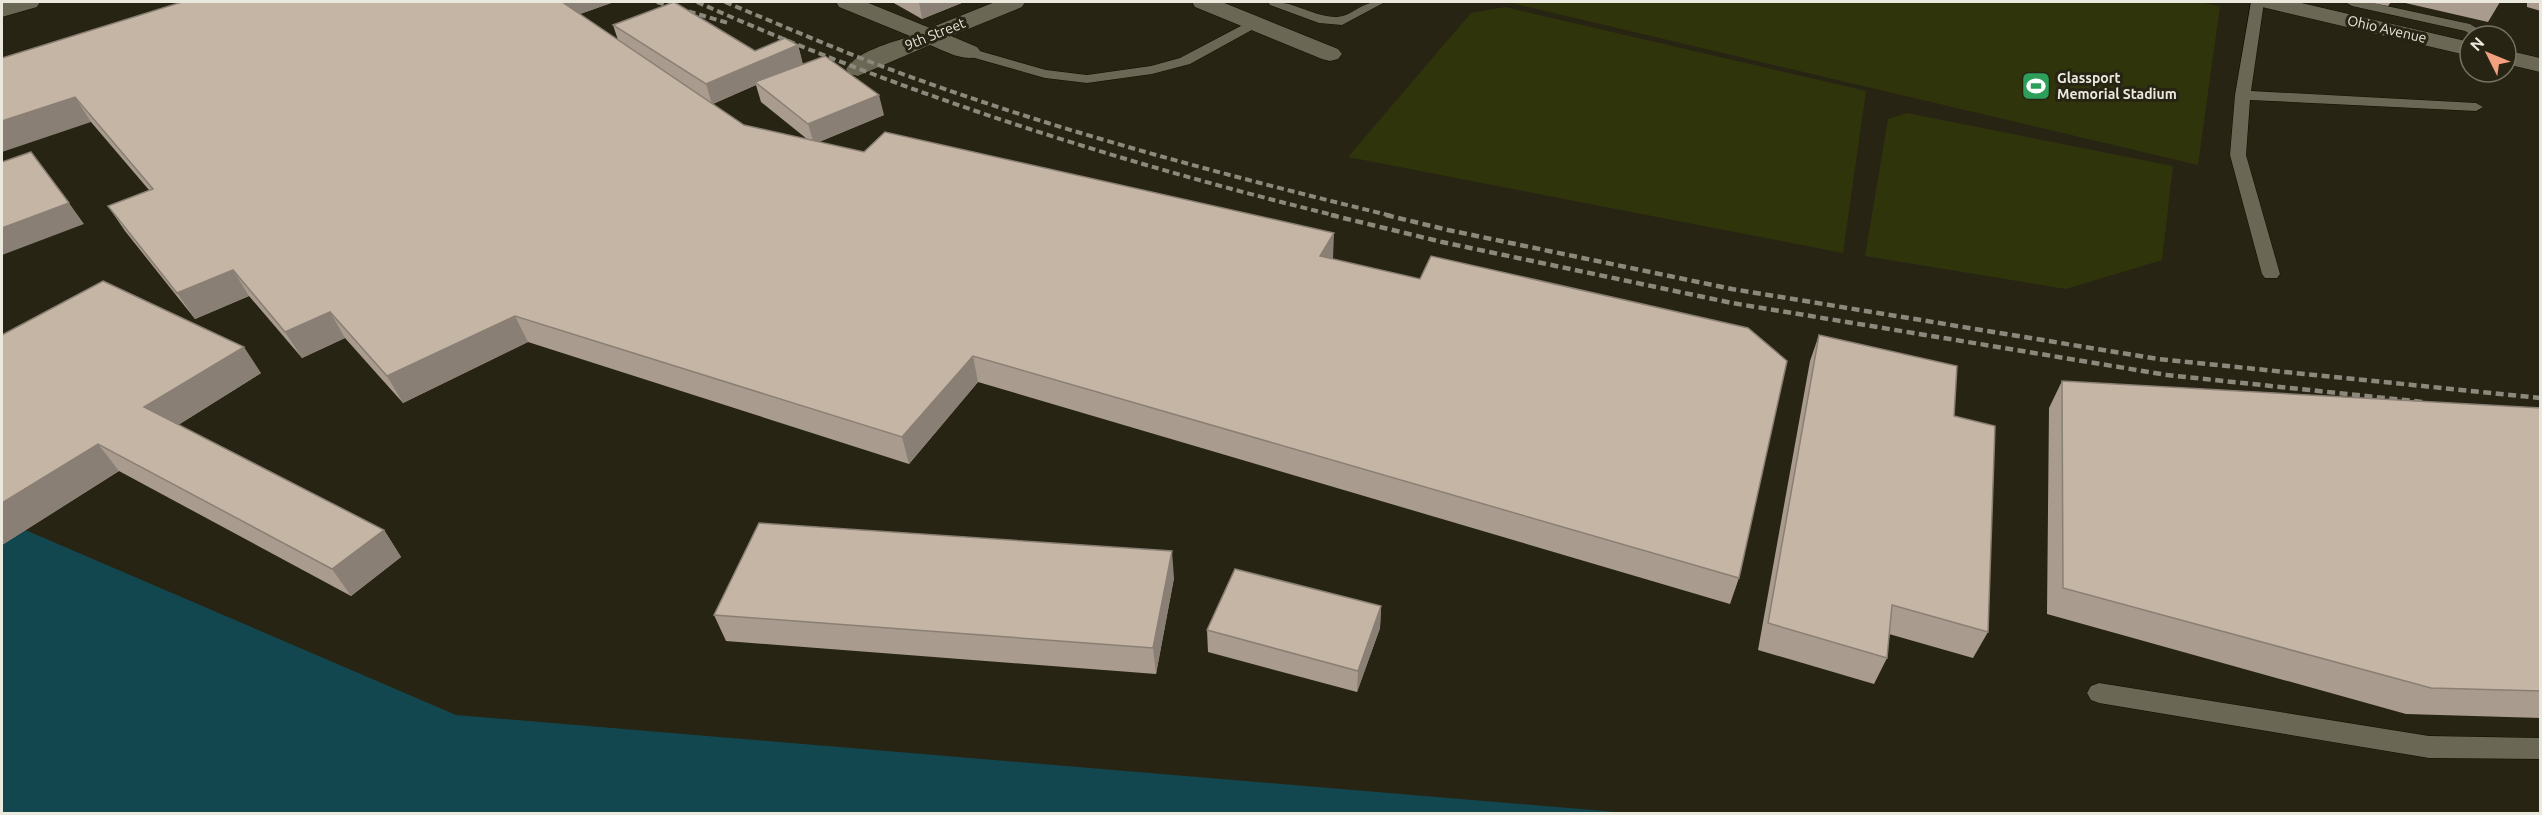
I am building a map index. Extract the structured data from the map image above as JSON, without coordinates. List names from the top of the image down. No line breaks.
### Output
{"streets":{"street":["Ohio Avenue","9th Street"]},"places":{"sports":["Glassport Memorial Stadium"]},"north":"top left"}
